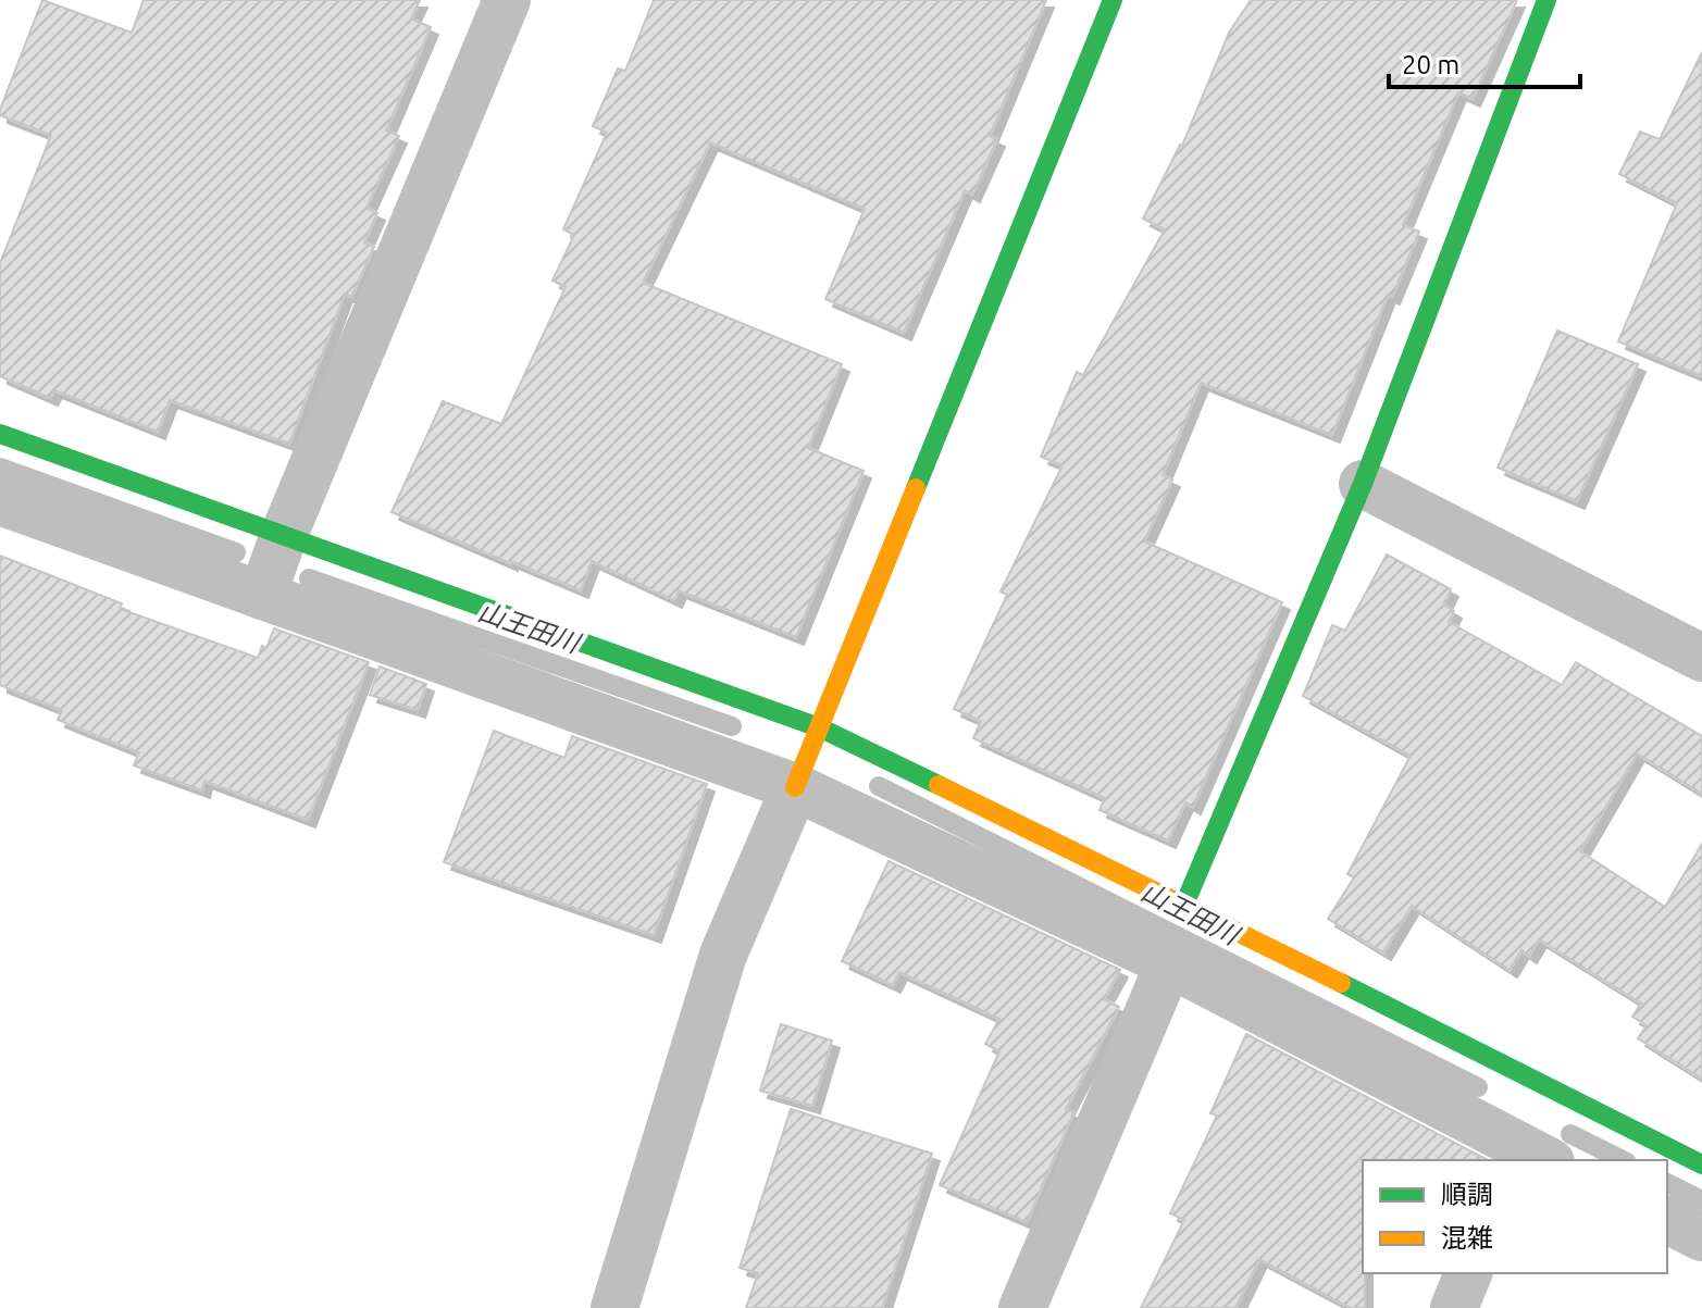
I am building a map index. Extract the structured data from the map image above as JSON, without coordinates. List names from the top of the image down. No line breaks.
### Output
{"water":["山王田川"],"legend":["順調","混雑"],"scale_bar":"20 m"}
